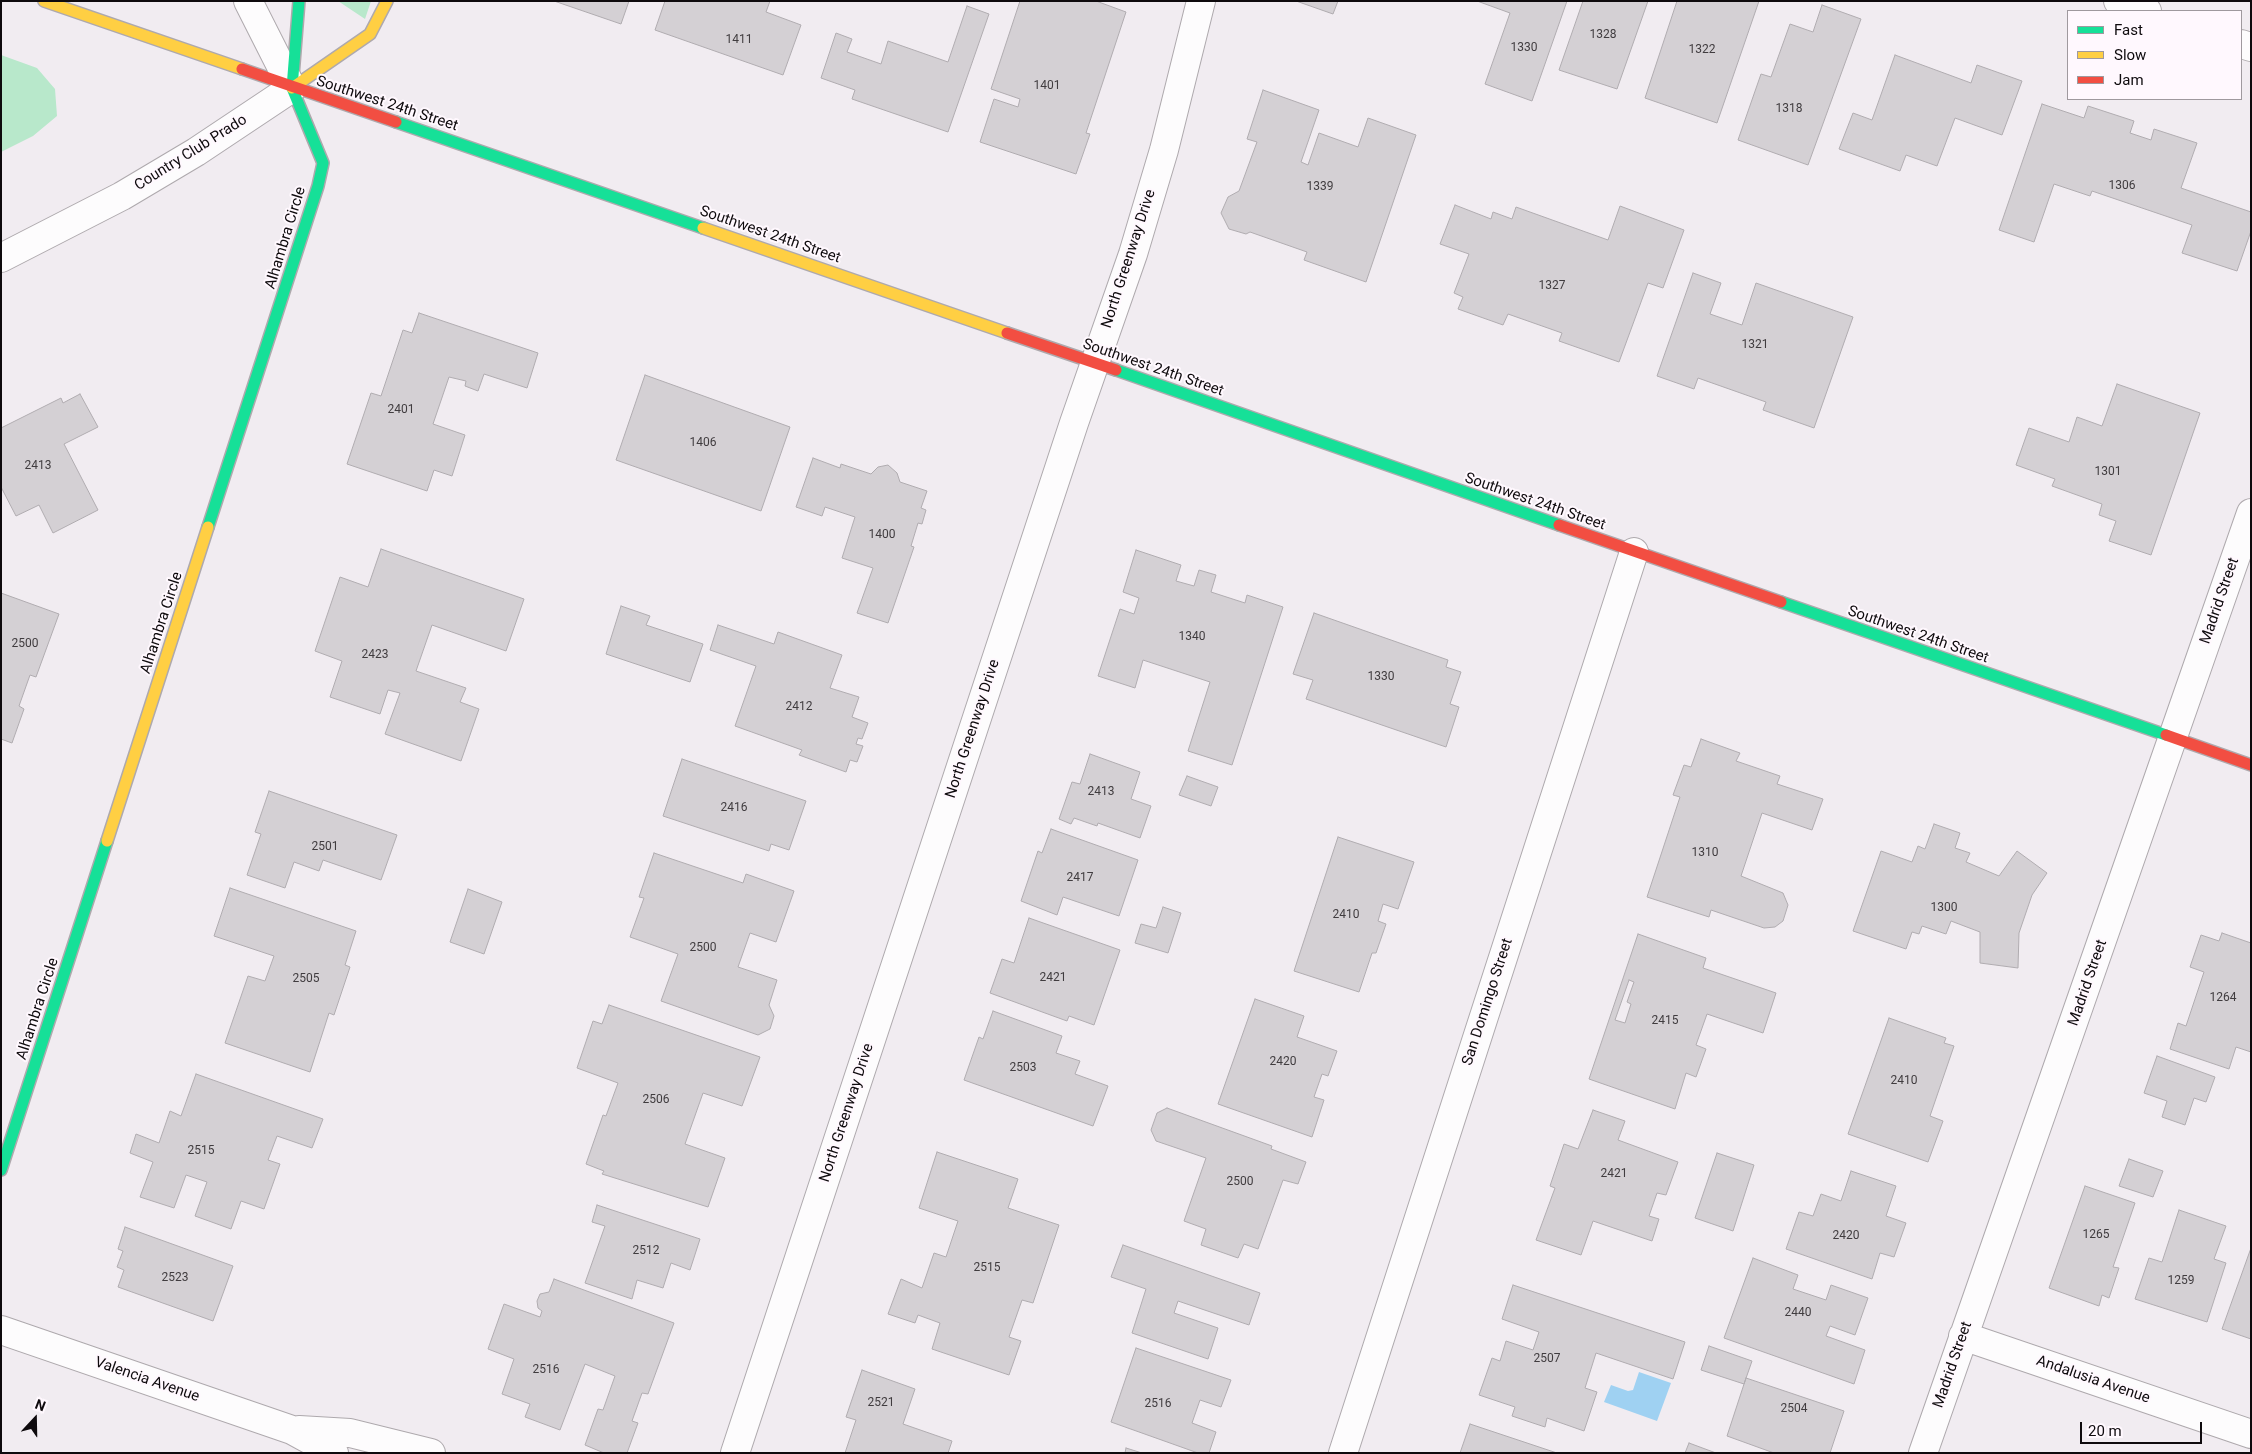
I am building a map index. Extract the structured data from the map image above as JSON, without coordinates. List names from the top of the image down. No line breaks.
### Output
{"streets":{"street":["Southwest 24th Street","Country Club Prado","Alhambra Circle","North Greenway Drive","Madrid Street","San Domingo Street","Valencia Avenue","Andalusia Avenue"]},"crossings":[["Southwest 24th Street","Country Club Prado"],["Southwest 24th Street","Alhambra Circle"],["Southwest 24th Street","North Greenway Drive"],["Southwest 24th Street","Madrid Street"],["Southwest 24th Street","San Domingo Street"],["Country Club Prado","Alhambra Circle"],["Madrid Street","Andalusia Avenue"]],"house_numbers":["1328","1411","1330","1322","1401","1318","1306","1339","1327","1321","2401","1406","2413","1301","1400","1340","2500","2423","1330","2412","2413","2416","2501","1310","2417","1300","2410","2500","2421","2505","1264","2415","2420","2503","2410","2506","2515","2421","2500","1265","2420","2512","2515","2523","1259","2440","2507","2516","2521","2516","2504"],"legend":["Fast","Slow","Jam"],"scale_bar":"20 m","north":"top"}
